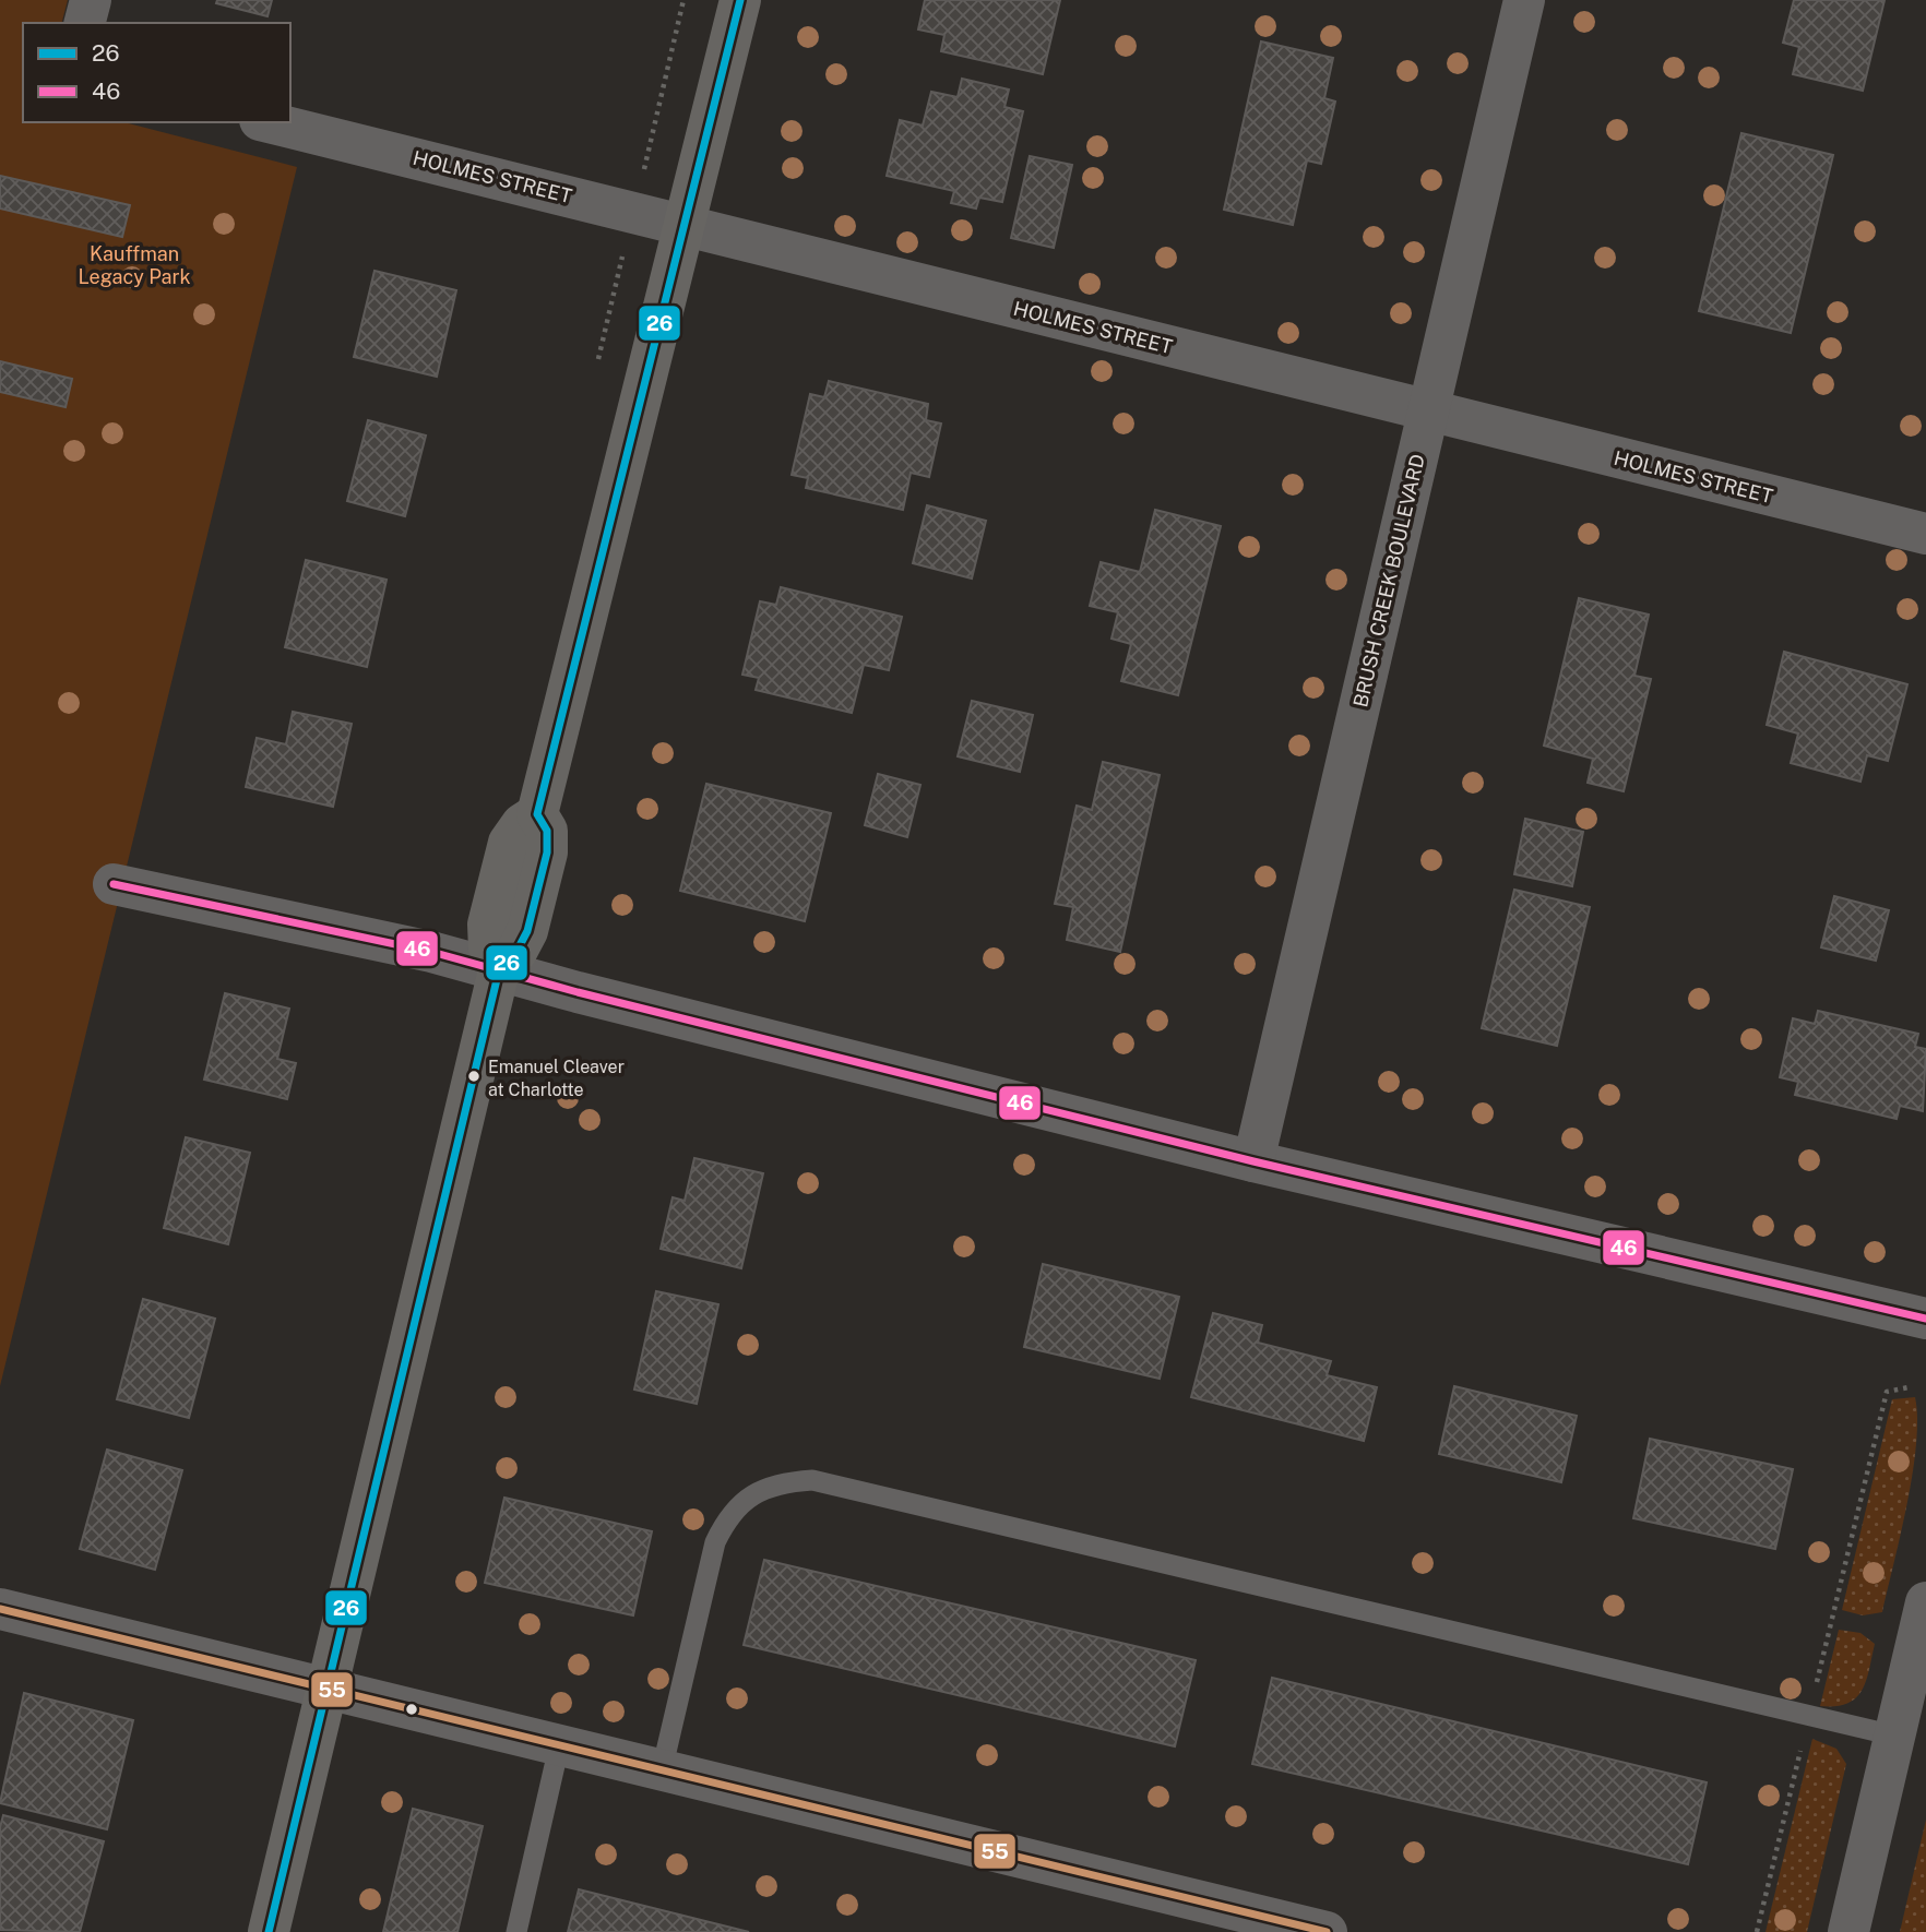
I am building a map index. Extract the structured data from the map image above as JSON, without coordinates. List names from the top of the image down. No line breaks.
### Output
{"streets":{"street":["HOLMES STREET","BRUSH CREEK BOULEVARD"]},"crossings":[["HOLMES STREET","BRUSH CREEK BOULEVARD"]],"parks":["Kauffman Legacy Park"],"places":["Emanuel Cleaver at Charlotte"],"lines":["transit line 26","transit line 46","transit line 55"],"legend":["26","46"]}
